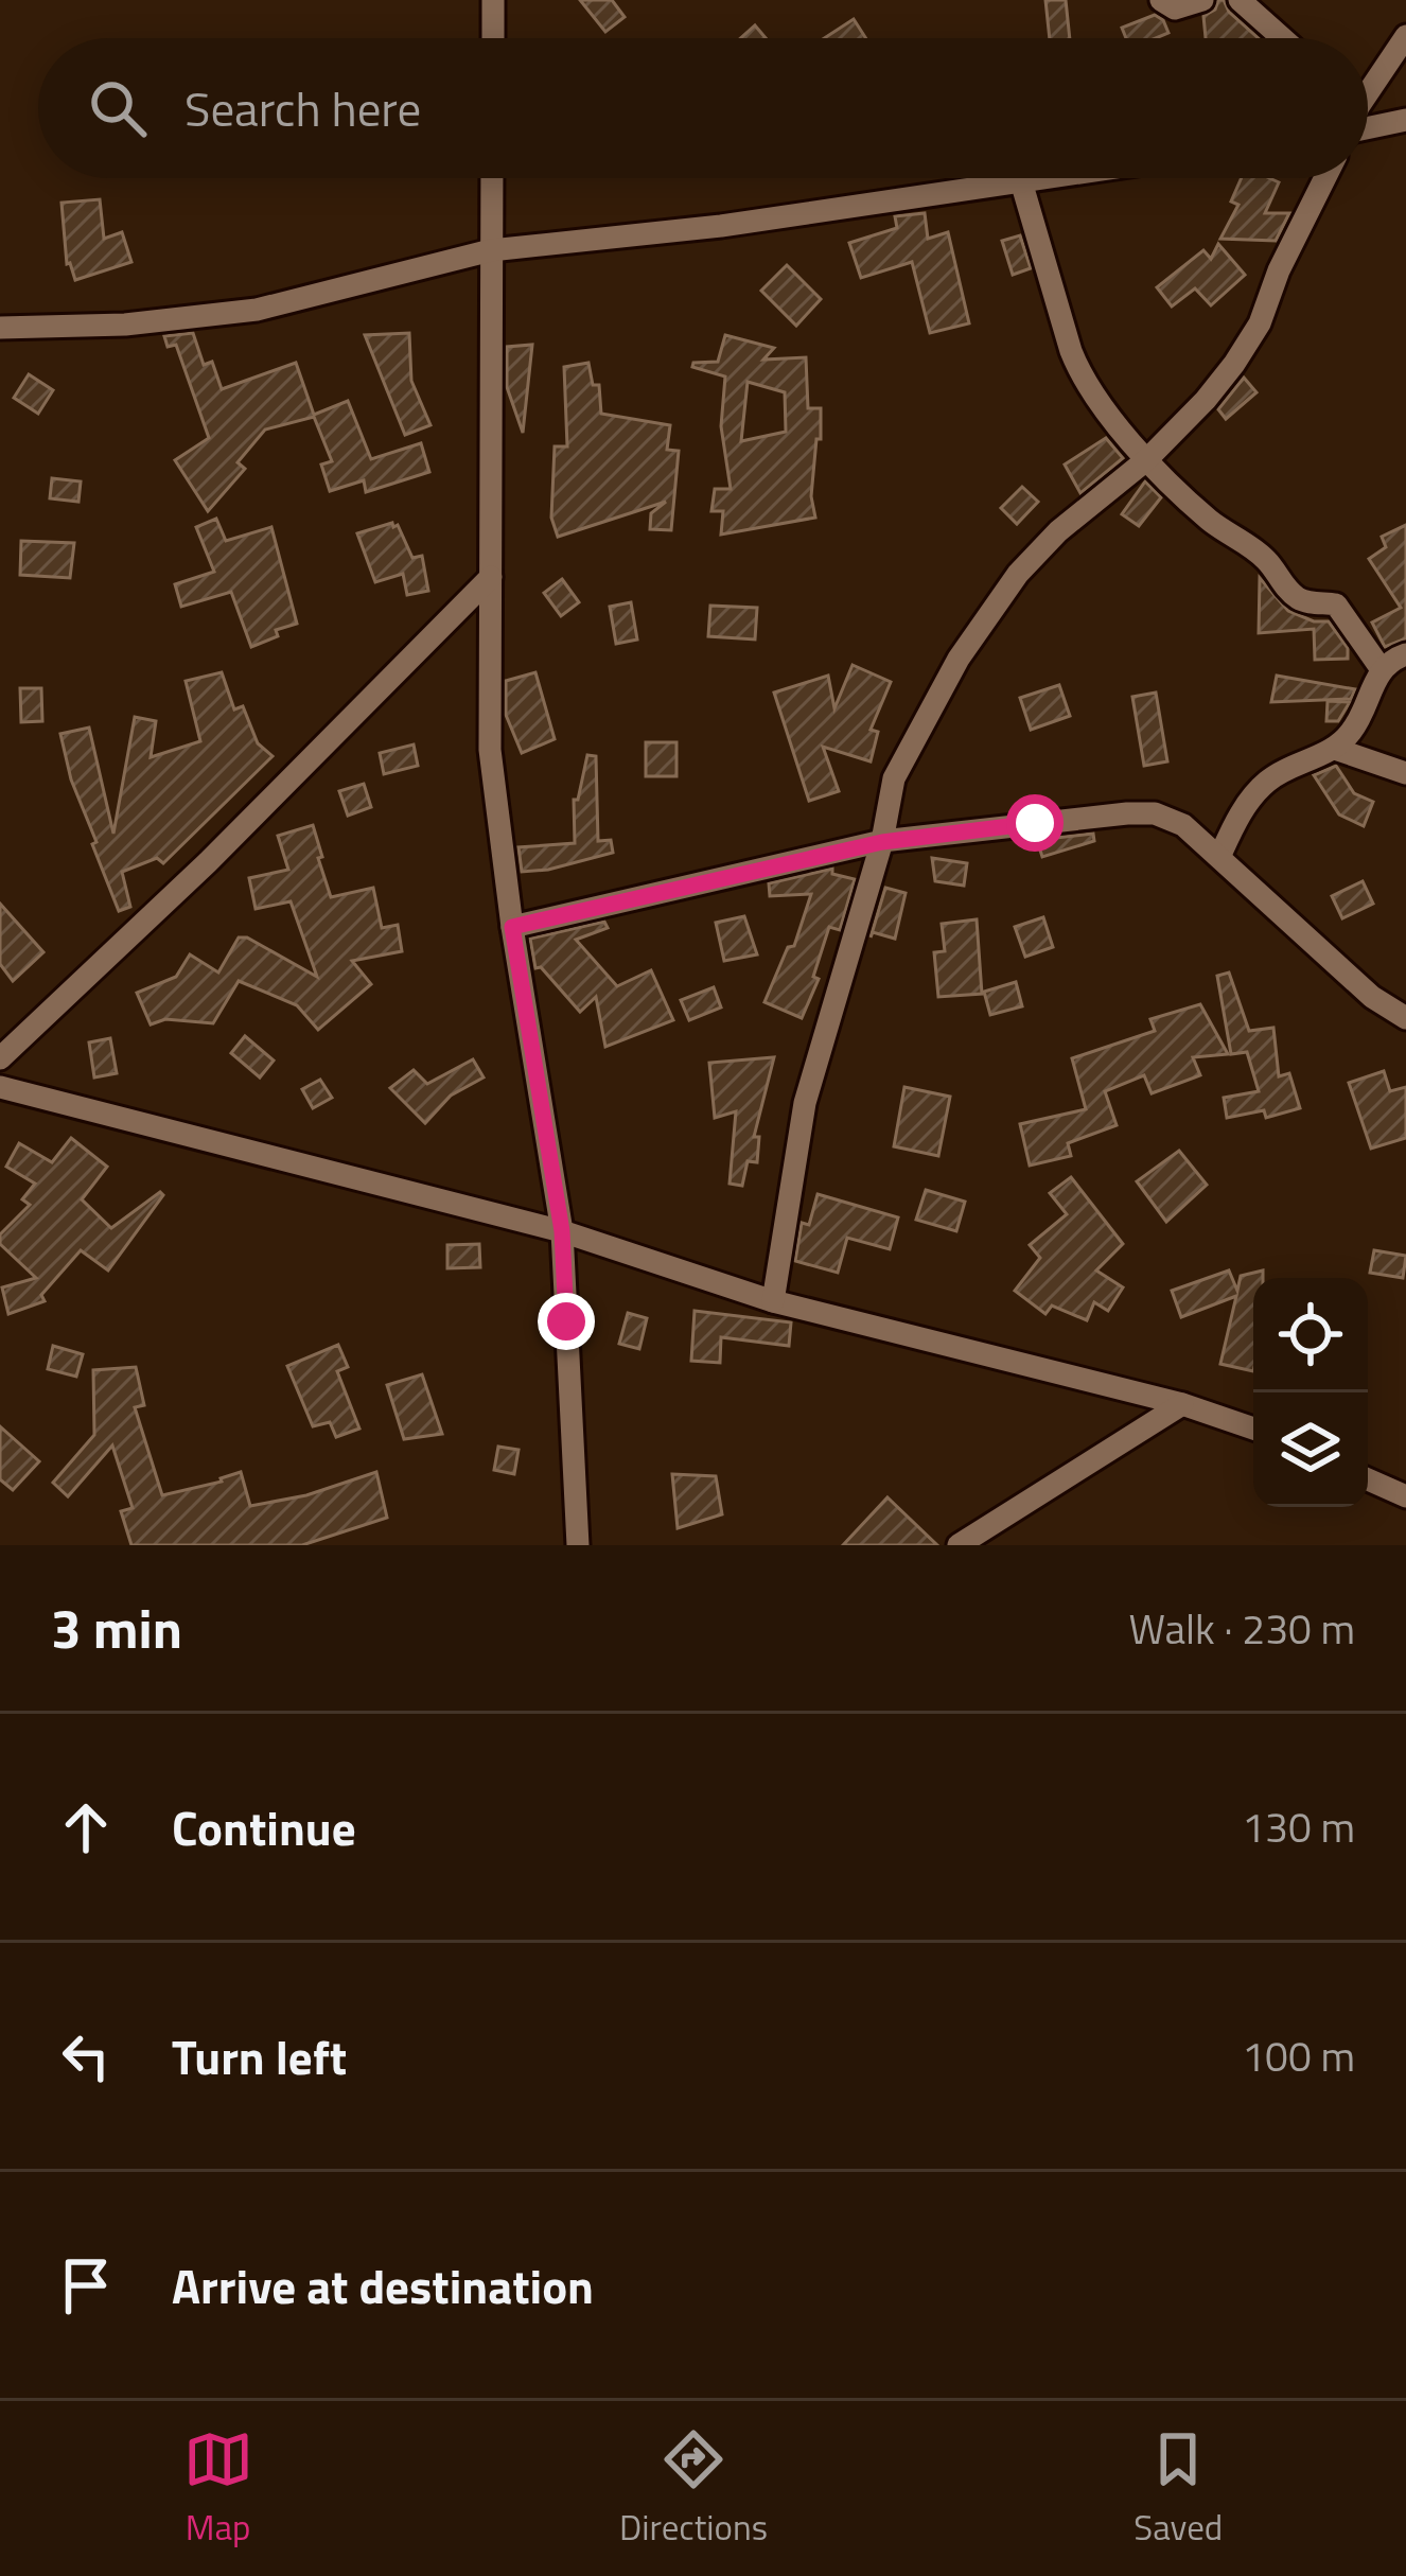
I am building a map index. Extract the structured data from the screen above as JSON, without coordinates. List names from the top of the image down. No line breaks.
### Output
{"page":{"search":"Search here","heading":["3 min","Walk · 230 m"],"list":[["Continue","130 m"],["Turn left","100 m"],"Arrive at destination"],"nav":["Map","Directions","Saved"]}}
